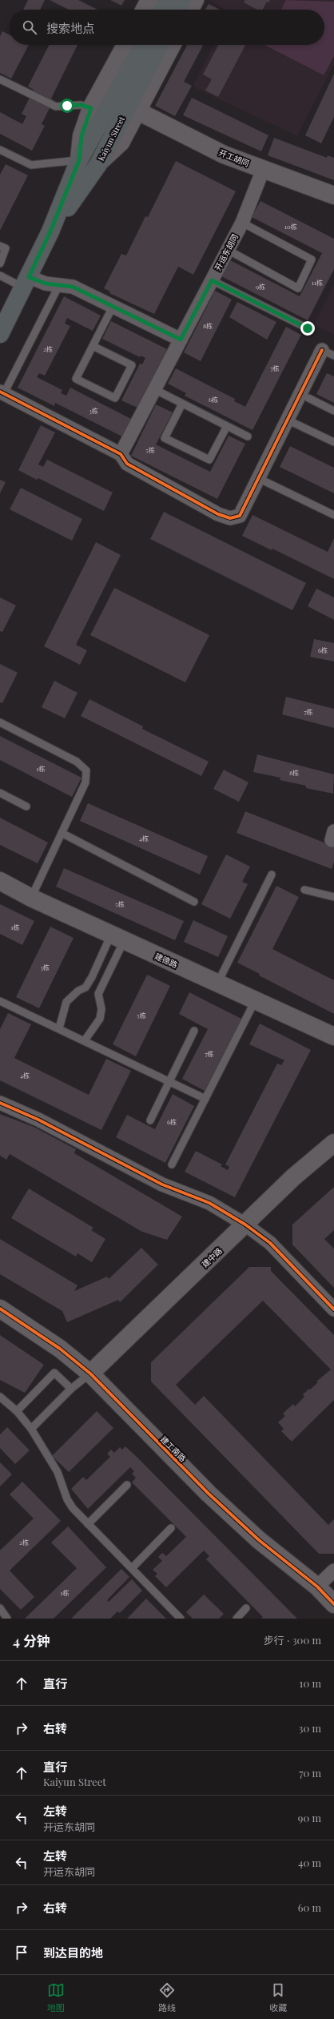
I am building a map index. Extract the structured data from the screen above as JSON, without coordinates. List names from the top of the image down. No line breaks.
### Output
{"streets":{"main road":["Kaiyun Street"],"street":["开工胡同","开运东胡同","建德路","建中路","建工南路"]},"crossings":[["开工胡同","开运东胡同"],["建中路","建工南路"]],"house_numbers":["10栋","11栋","9栋","8栋","2栋","7栋","6栋","3栋","5栋","6栋","7栋","1栋","8栋","4栋","5栋","1栋","3栋","5栋","7栋","4栋","6栋","2栋","1栋"],"page":{"search":"搜索地点","heading":["4 分钟","步行 · 300 m"],"list":[["直行","10 m"],["右转","30 m"],["直行","Kaiyun Street","70 m"],["左转","开运东胡同","90 m"],["左转","开运东胡同","40 m"],["右转","60 m"],"到达目的地"],"nav":["地图","路线","收藏"]}}
